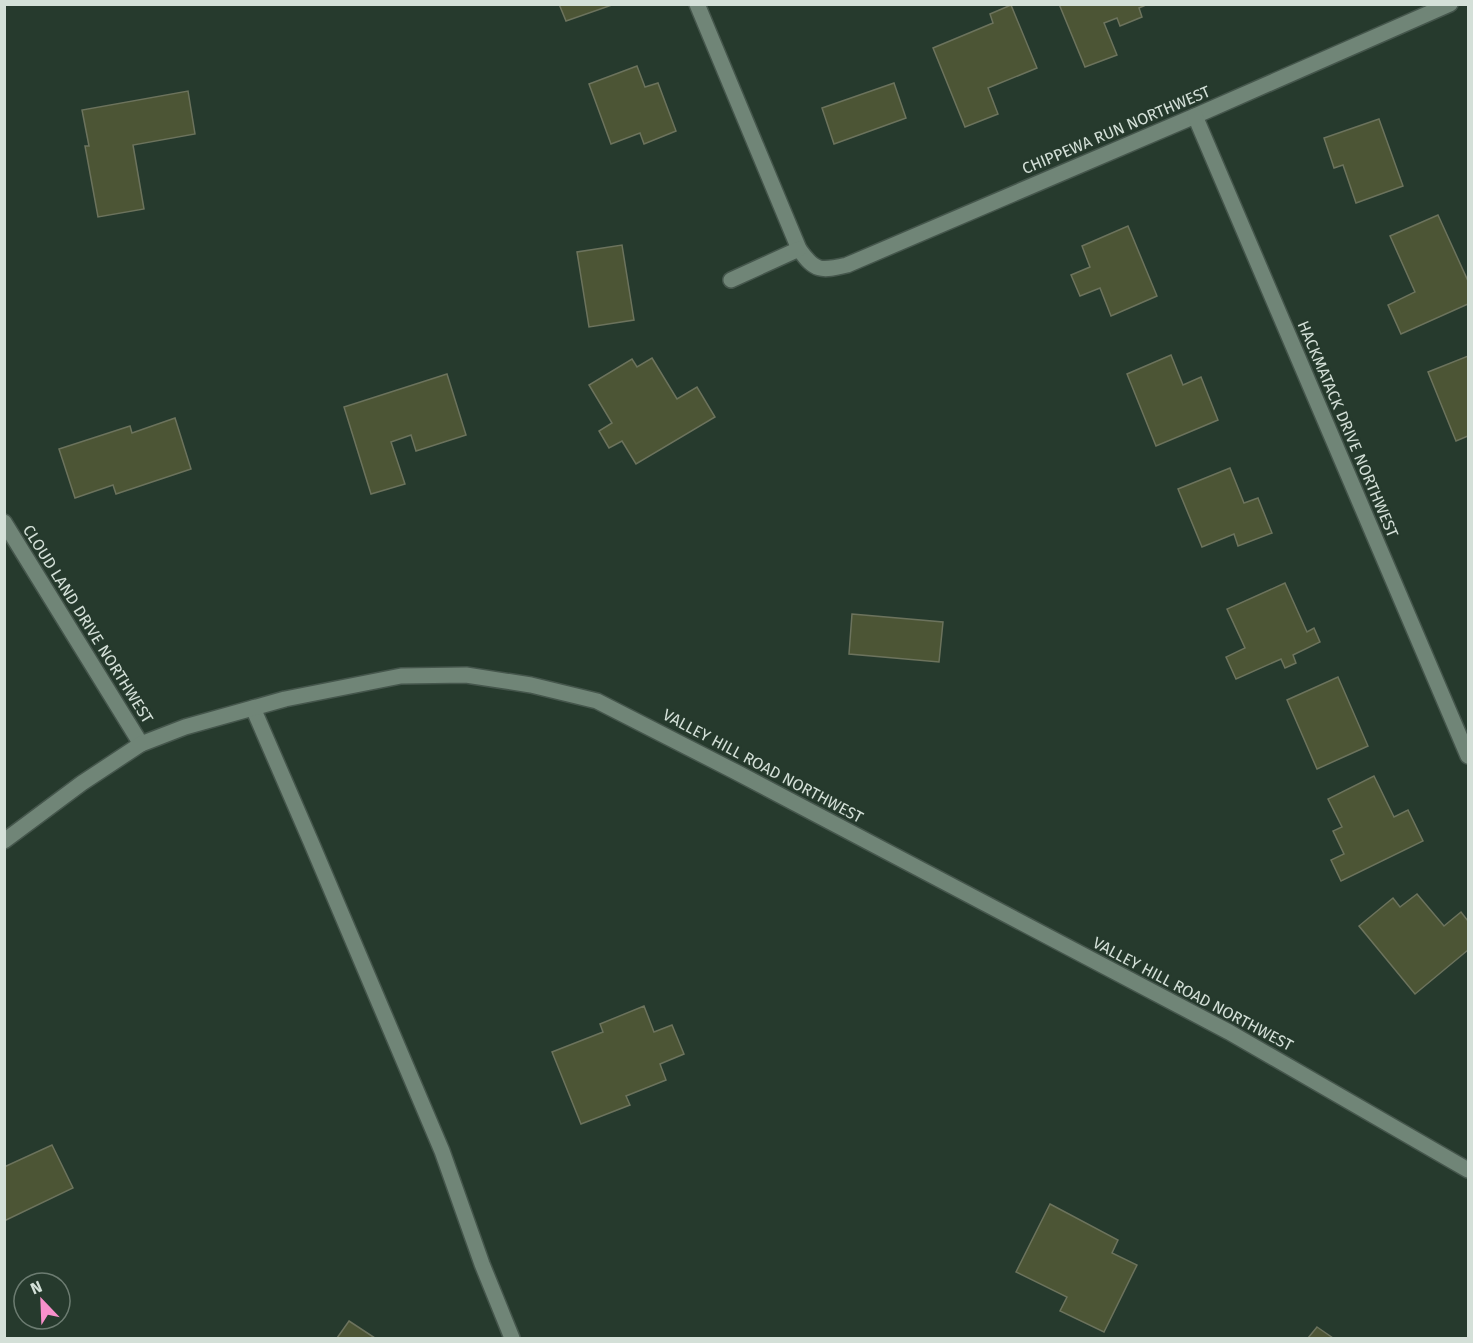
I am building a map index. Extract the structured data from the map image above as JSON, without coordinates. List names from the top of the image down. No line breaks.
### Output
{"streets":{"street":["CHIPPEWA RUN NORTHWEST","HACKMATACK DRIVE NORTHWEST","CLOUD LAND DRIVE NORTHWEST","VALLEY HILL ROAD NORTHWEST"]},"crossings":[["CHIPPEWA RUN NORTHWEST","HACKMATACK DRIVE NORTHWEST"],["CLOUD LAND DRIVE NORTHWEST","VALLEY HILL ROAD NORTHWEST"]],"north":"top left"}
